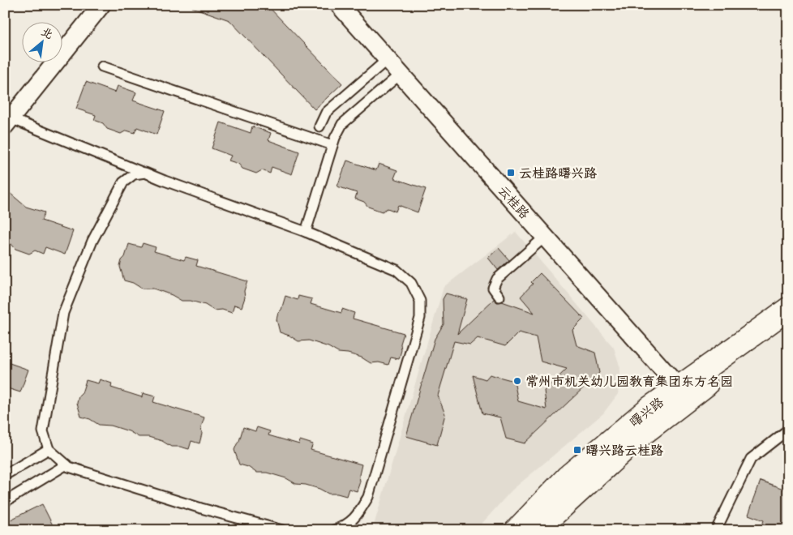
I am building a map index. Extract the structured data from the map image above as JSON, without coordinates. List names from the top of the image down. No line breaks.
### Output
{"streets":{"street":["云桂路","曙兴路"]},"crossings":[["云桂路","曙兴路"]],"places":{"transit":["云桂路曙兴路","曙兴路云桂路"],"other":["常州市机关幼儿园教育集团东方名园"]},"north":"top right"}
